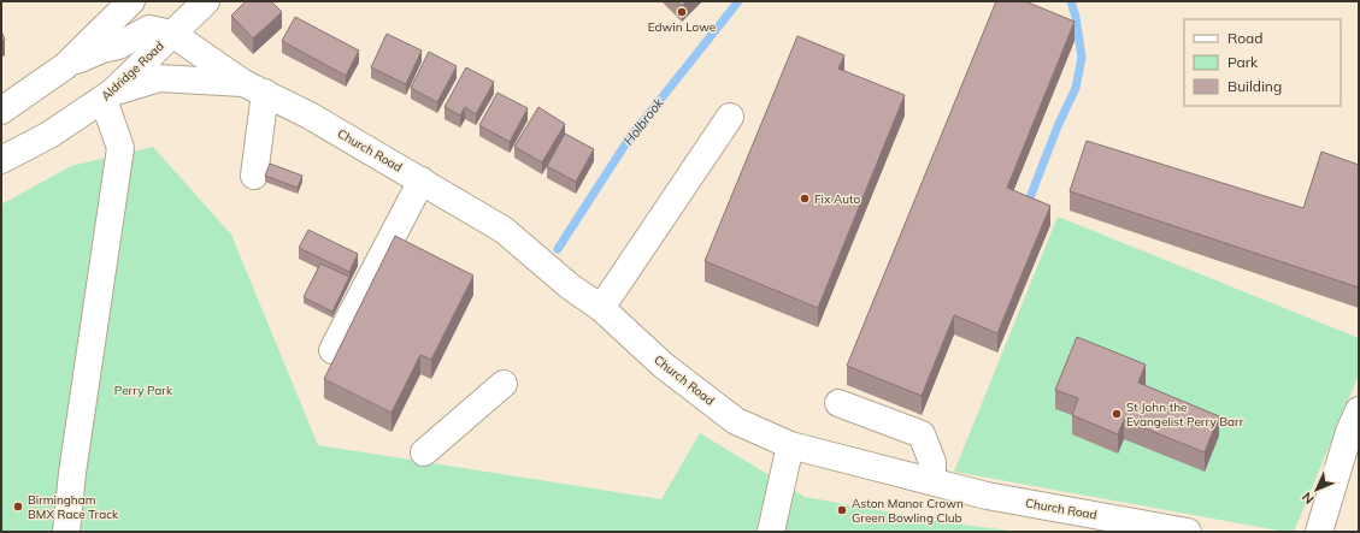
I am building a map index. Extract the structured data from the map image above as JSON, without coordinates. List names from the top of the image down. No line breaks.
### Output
{"streets":{"street":["Aldridge Road","Church Road"]},"crossings":[["Aldridge Road","Church Road"]],"water":["Holbrook"],"parks":["Perry Park"],"places":["Edwin Lowe","Fix Auto","St John the Evangelist Perry Barr","Birmingham BMX Race Track","Aston Manor Crown Green Bowling Club"],"legend":["Road","Park","Building"],"north":"bottom left"}
